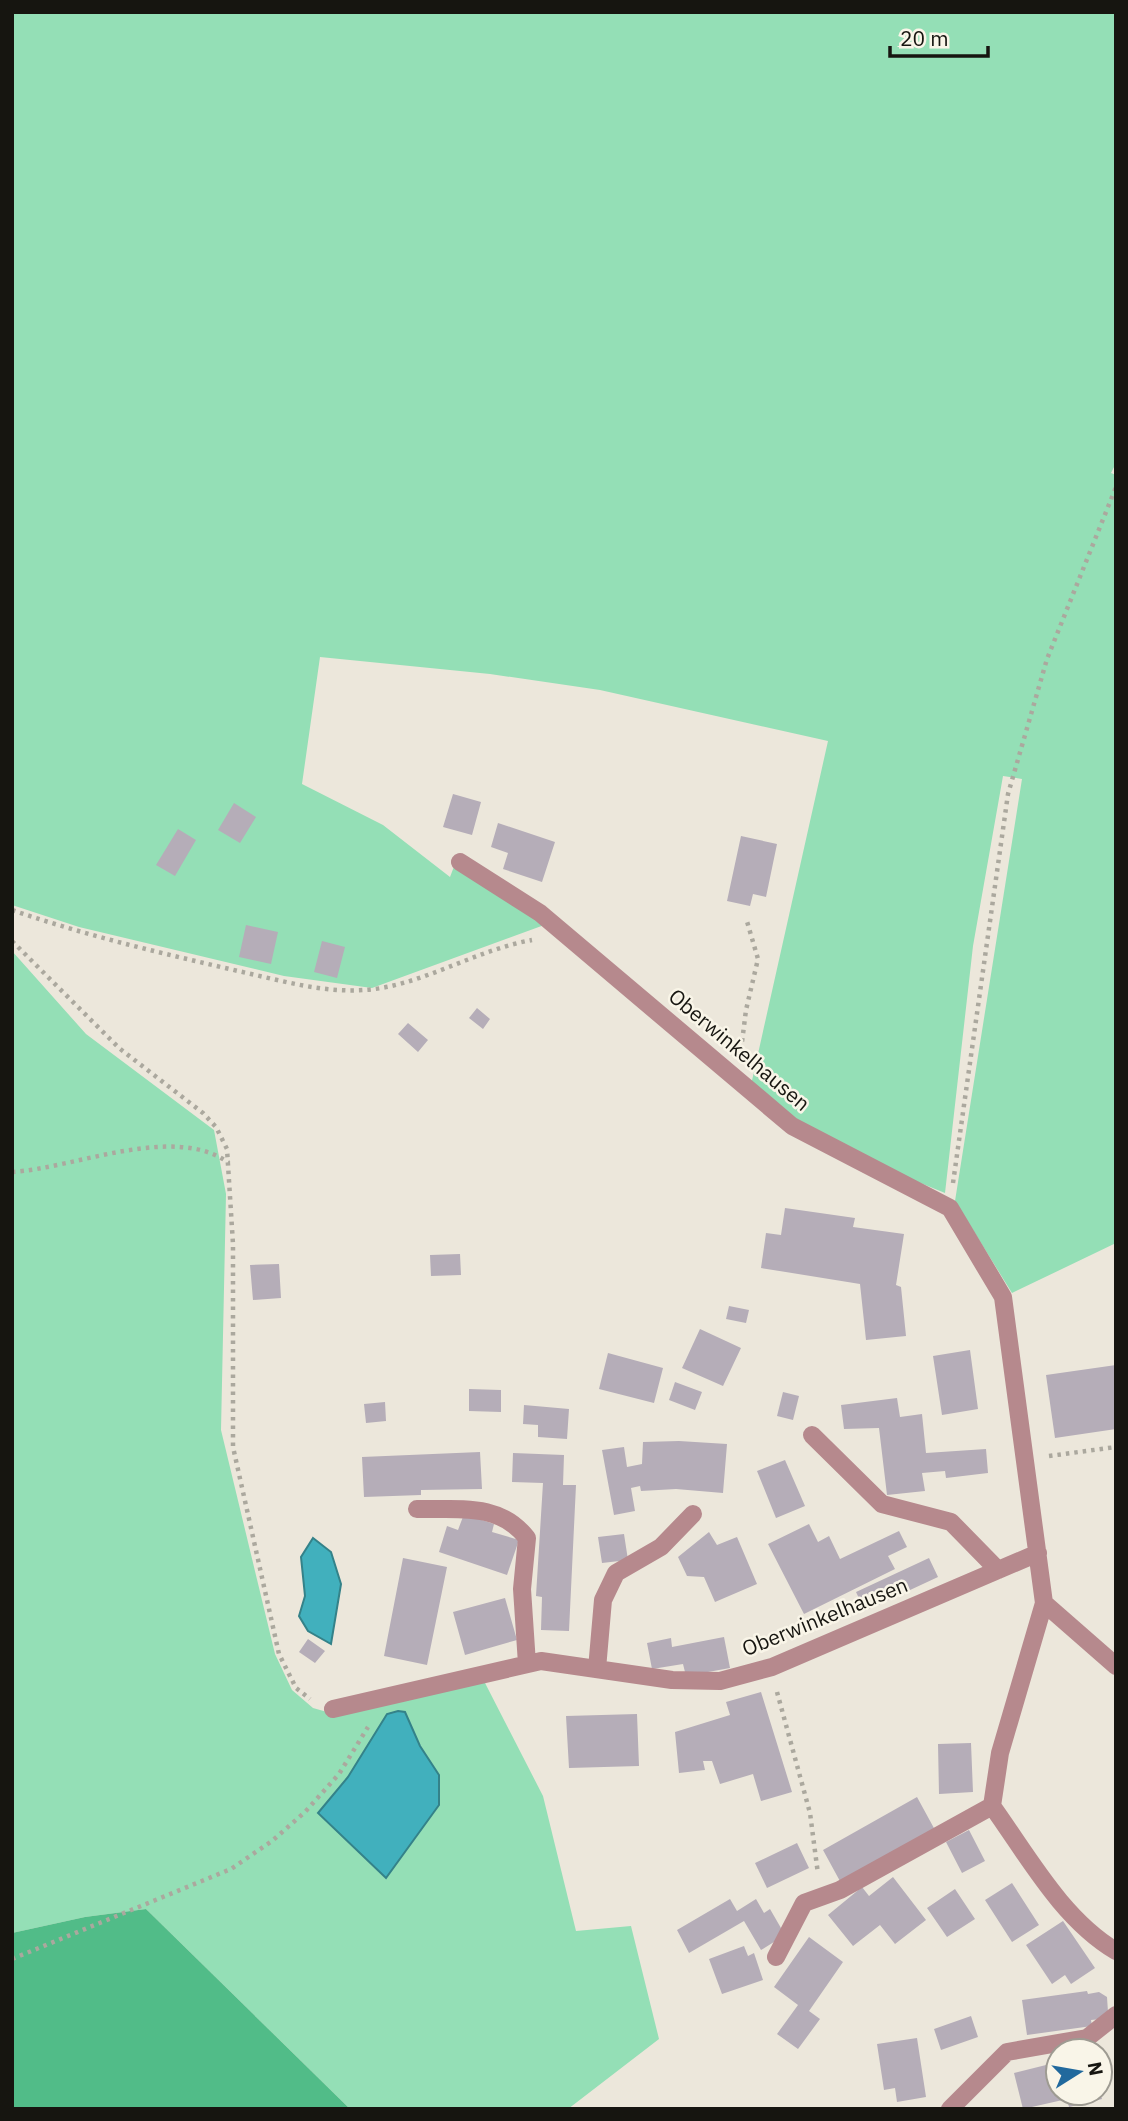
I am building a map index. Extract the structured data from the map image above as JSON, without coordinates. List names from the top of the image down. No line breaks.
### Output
{"streets":{"street":["Oberwinkelhausen"]},"scale_bar":"20 m","north":"right"}
